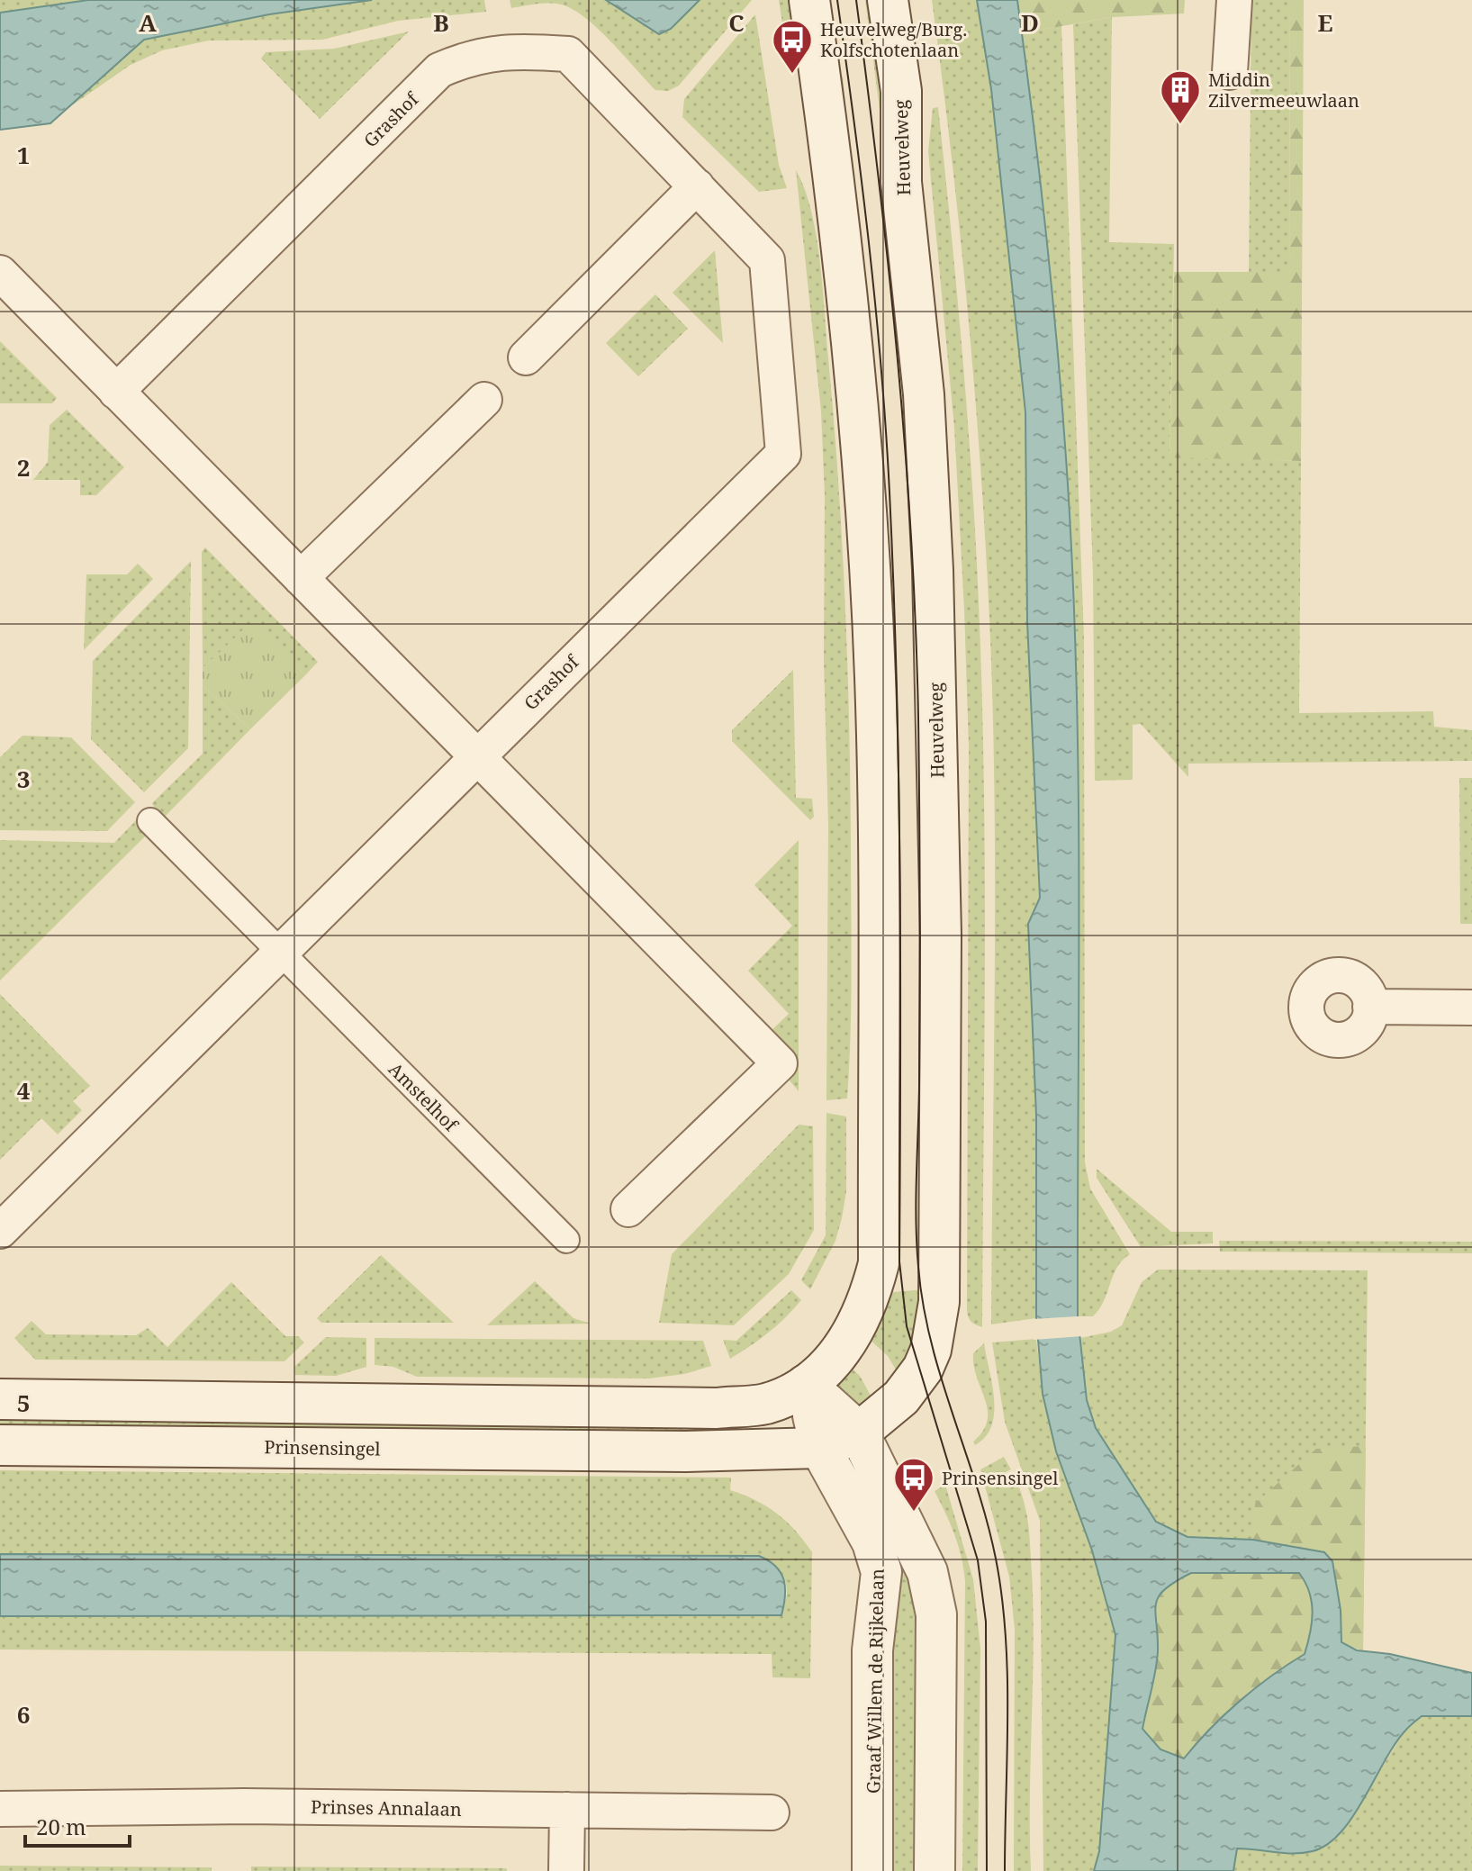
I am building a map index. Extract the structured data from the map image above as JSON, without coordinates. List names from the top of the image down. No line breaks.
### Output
{"streets":{"main road":["Heuvelweg","Prinsensingel","Graaf Willem de Rijkelaan"],"street":["Grashof","Amstelhof","Prinses Annalaan"]},"crossings":[["Heuvelweg","Prinsensingel"],["Prinsensingel","Graaf Willem de Rijkelaan"]],"places":{"bus stop":["Heuvelweg/Burg. Kolfschotenlaan","Prinsensingel"],"building":["Middin Zilvermeeuwlaan"]},"scale_bar":"20 m","grid":{"columns":["A","B","C","D","E"],"rows":["1","2","3","4","5","6"]}}
